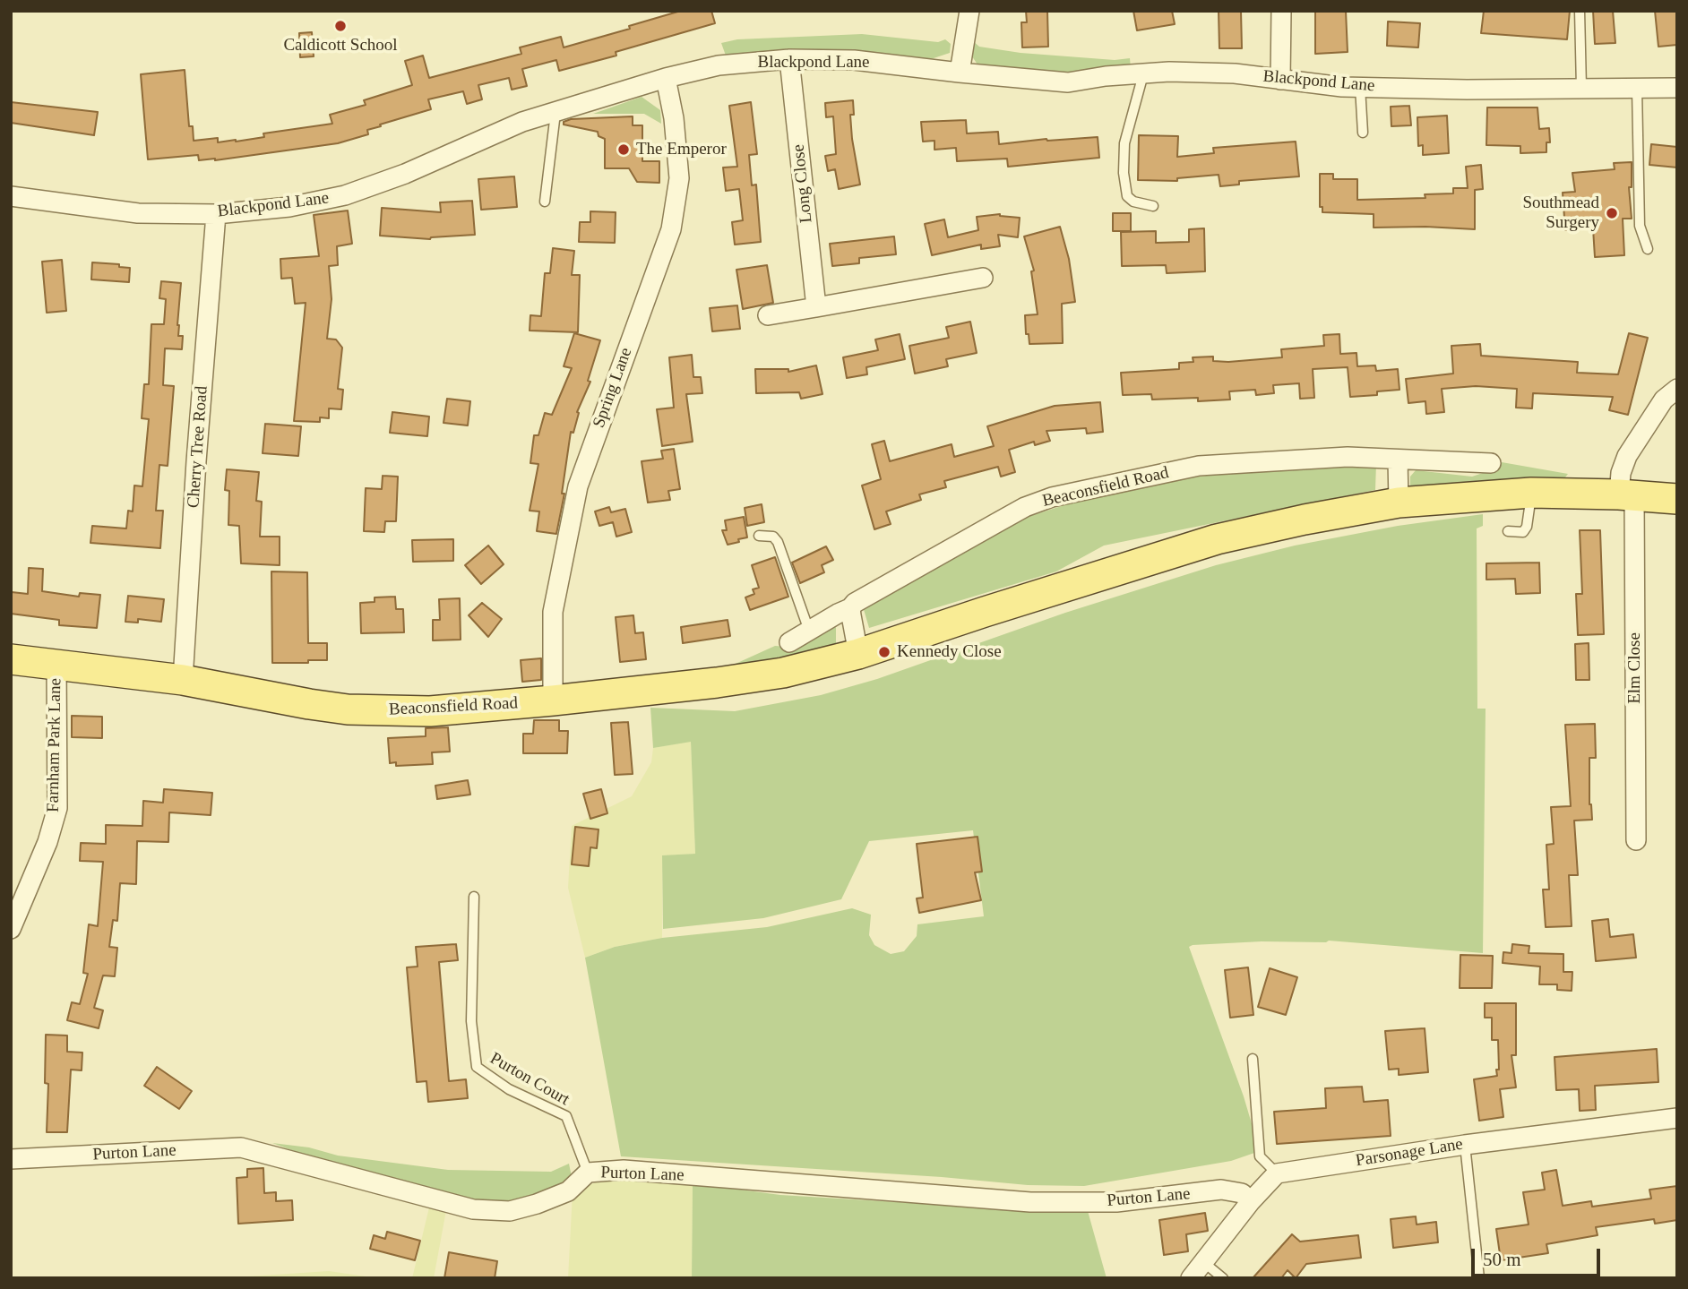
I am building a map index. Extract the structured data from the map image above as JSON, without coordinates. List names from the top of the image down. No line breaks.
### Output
{"streets":{"main road":["Beaconsfield Road"],"street":["Blackpond Lane","Long Close","Spring Lane","Cherry Tree Road","Elm Close","Farnham Park Lane","Purton Lane","Parsonage Lane"],"lane":["Purton Court"]},"crossings":[["Blackpond Lane","Long Close"],["Blackpond Lane","Spring Lane"],["Blackpond Lane","Cherry Tree Road"],["Spring Lane","Beaconsfield Road"],["Cherry Tree Road","Beaconsfield Road"],["Beaconsfield Road","Elm Close"],["Beaconsfield Road","Farnham Park Lane"],["Purton Court","Purton Lane"]],"places":["Caldicott School","The Emperor","Southmead Surgery","Kennedy Close"],"scale_bar":"50 m"}
